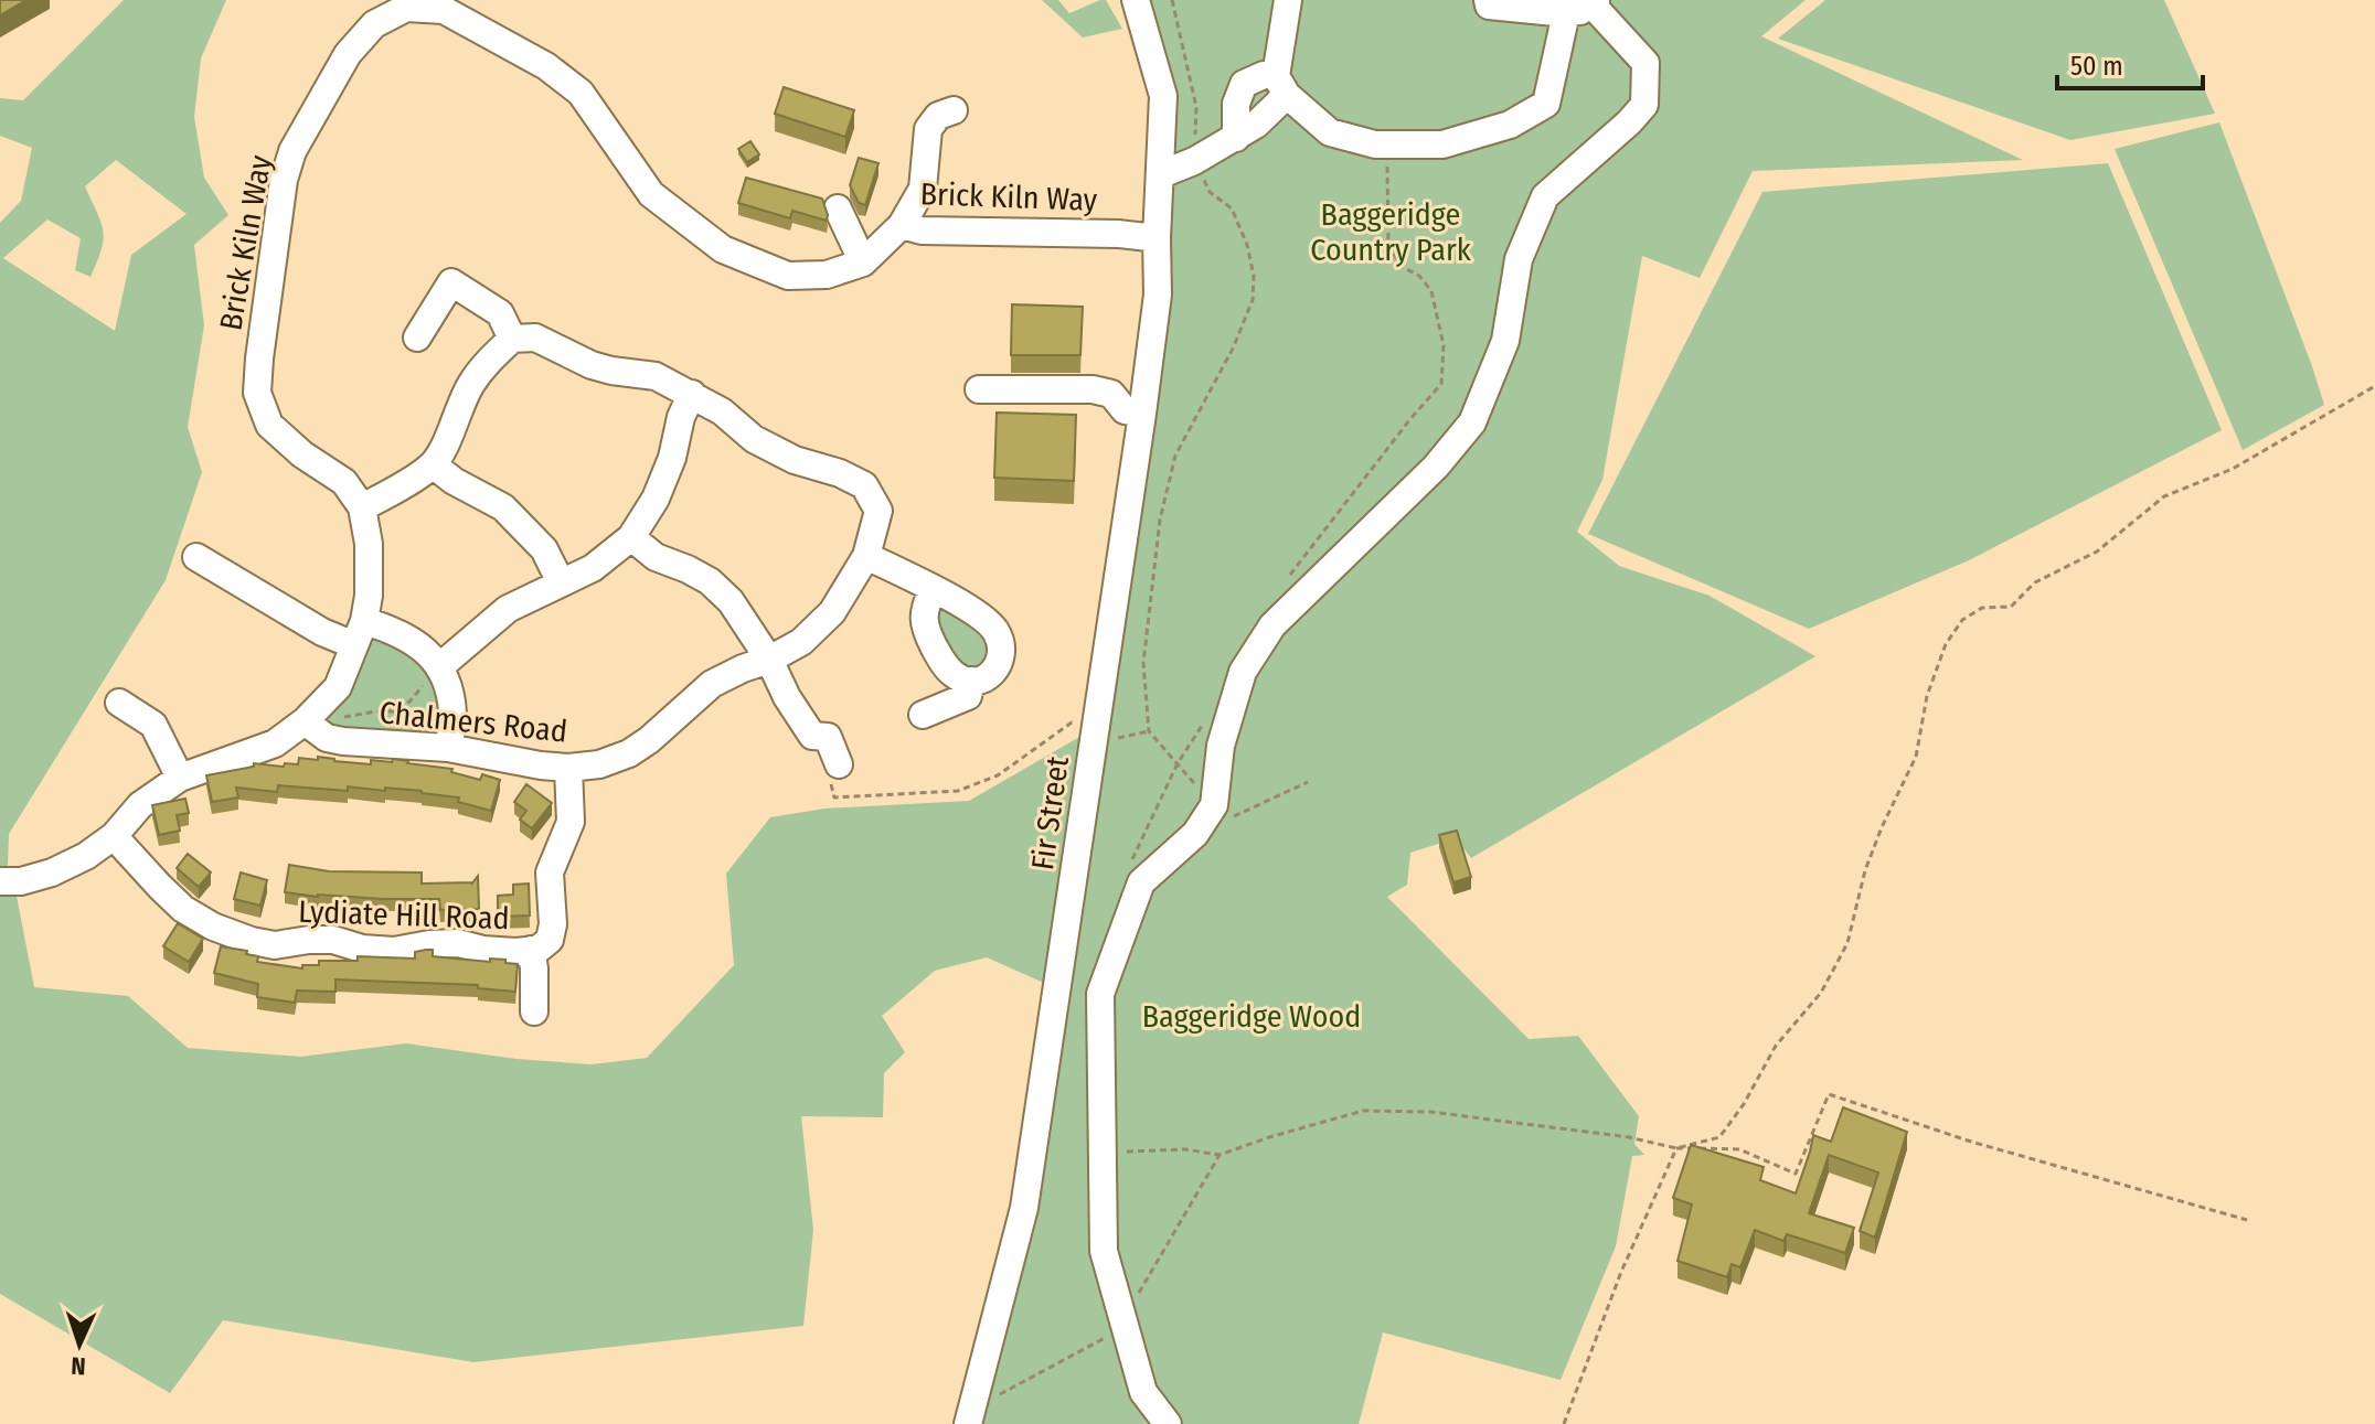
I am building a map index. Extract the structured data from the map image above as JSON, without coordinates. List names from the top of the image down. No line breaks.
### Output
{"streets":{"street":["Brick Kiln Way","Chalmers Road","Fir Street","Lydiate Hill Road"]},"crossings":[["Brick Kiln Way","Fir Street"],["Chalmers Road","Lydiate Hill Road"]],"parks":["Baggeridge Country Park","Baggeridge Wood"],"scale_bar":"50 m","north":"bottom"}
